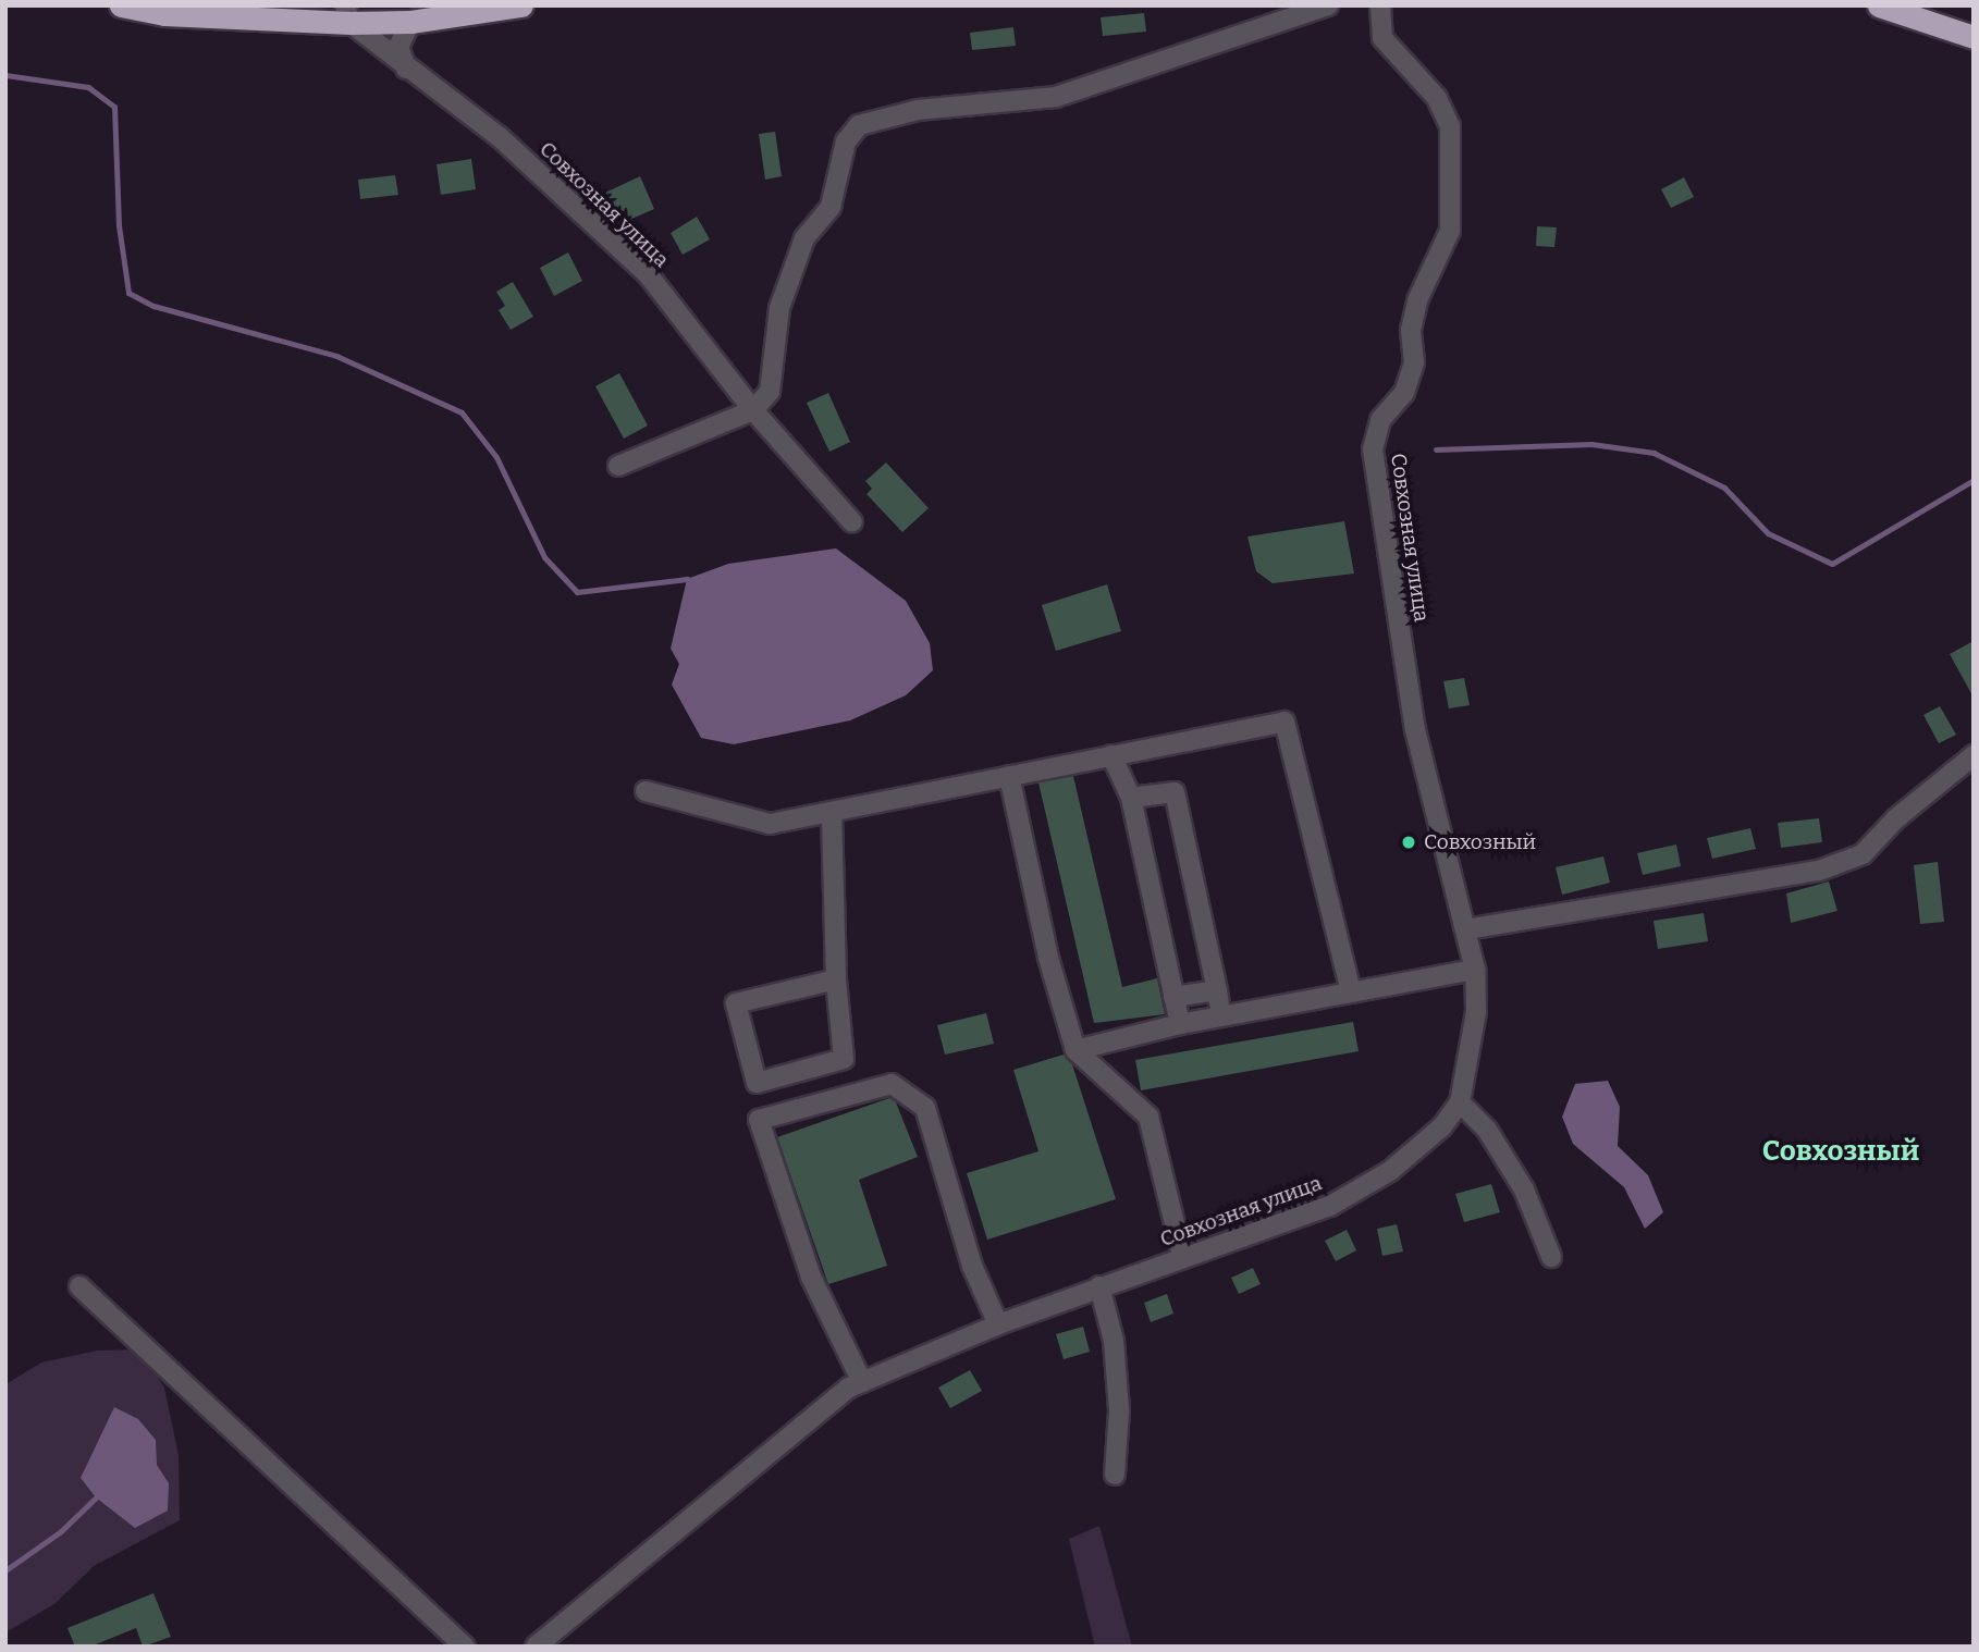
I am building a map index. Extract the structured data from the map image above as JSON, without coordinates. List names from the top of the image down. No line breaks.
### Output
{"streets":{"street":["Совхозная улица"]},"districts":["Совхозный"],"places":["Совхозный"]}
